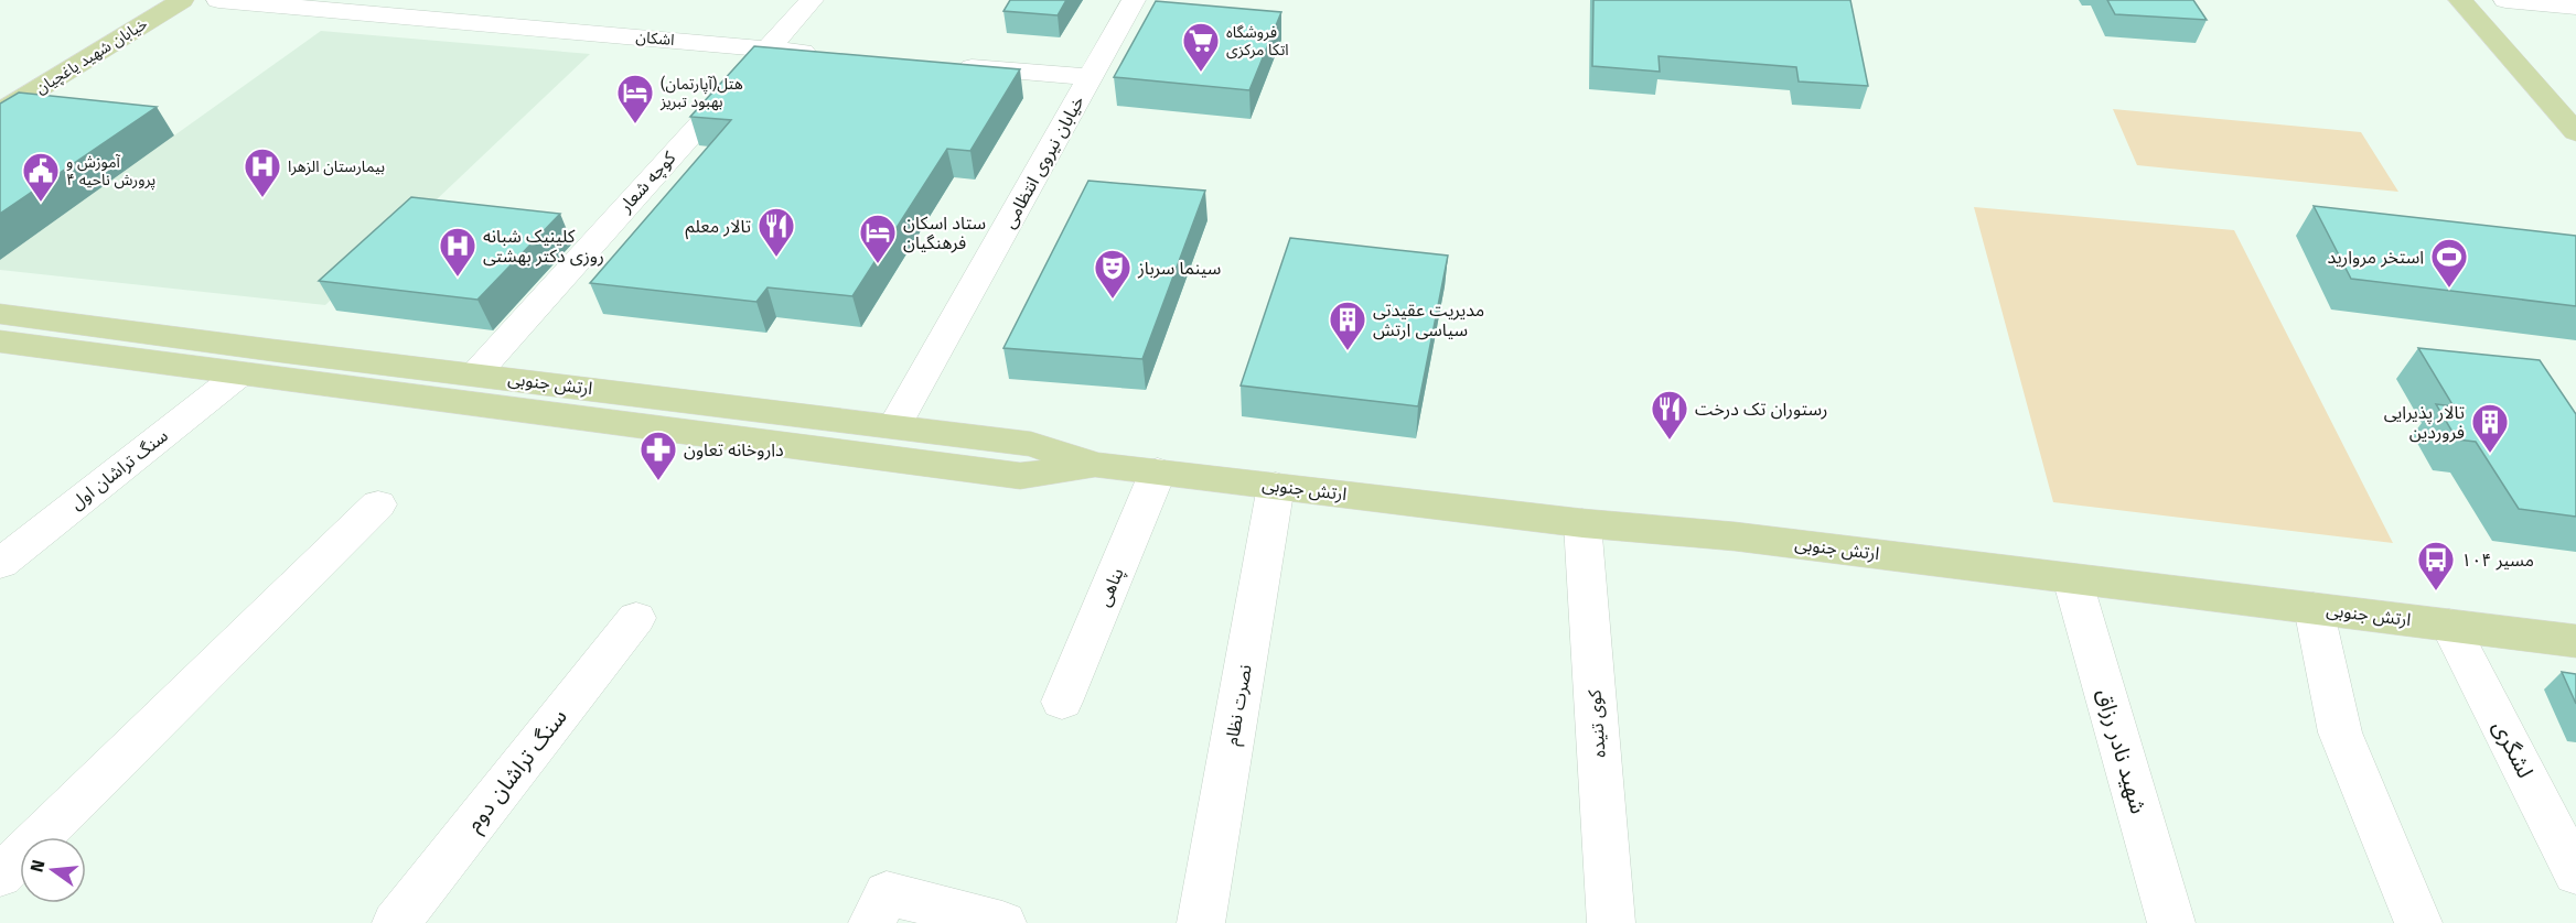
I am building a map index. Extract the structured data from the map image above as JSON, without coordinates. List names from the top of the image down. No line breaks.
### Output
{"streets":{"main road":["خیابان شهید یاغچیان","ارتش جنوبی"],"street":["اشکان","خیابان نیروی انتظامی","کوچه شعار","سنگ تراشان اول","پناهی","نصرت نظام","کوی تنیده","لشگری","شهید نادر رزاق","سنگ تراشان دوم"]},"crossings":[["اشکان","کوچه شعار"],["خیابان نیروی انتظامی","ارتش جنوبی"],["کوچه شعار","ارتش جنوبی"],["ارتش جنوبی","سنگ تراشان اول"],["ارتش جنوبی","پناهی"],["ارتش جنوبی","نصرت نظام"],["ارتش جنوبی","کوی تنیده"],["ارتش جنوبی","لشگری"],["ارتش جنوبی","شهید نادر رزاق"]],"places":{"supermarket":["فروشگاه اتکا مرکزی"],"hotel":["هتل(آپارتمان) بهبود تبریز","ستاد اسکان فرهنگیان"],"hospital":["بیمارستان الزهرا","کلینیک شبانه روزی دکتر بهشتی"],"public building":["آموزش و پرورش ناحیه ۴"],"restaurant":["تالار معلم","رستوران تک درخت"],"sports":["استخر مروارید"],"theatre":["سینما سرباز"],"building":["مدیریت عقیدتی سیاسی ارتش","تالار پذیرایی فروردین"],"pharmacy":["داروخانه تعاون"],"bus stop":["مسیر ۱۰۴"]},"north":"left"}
